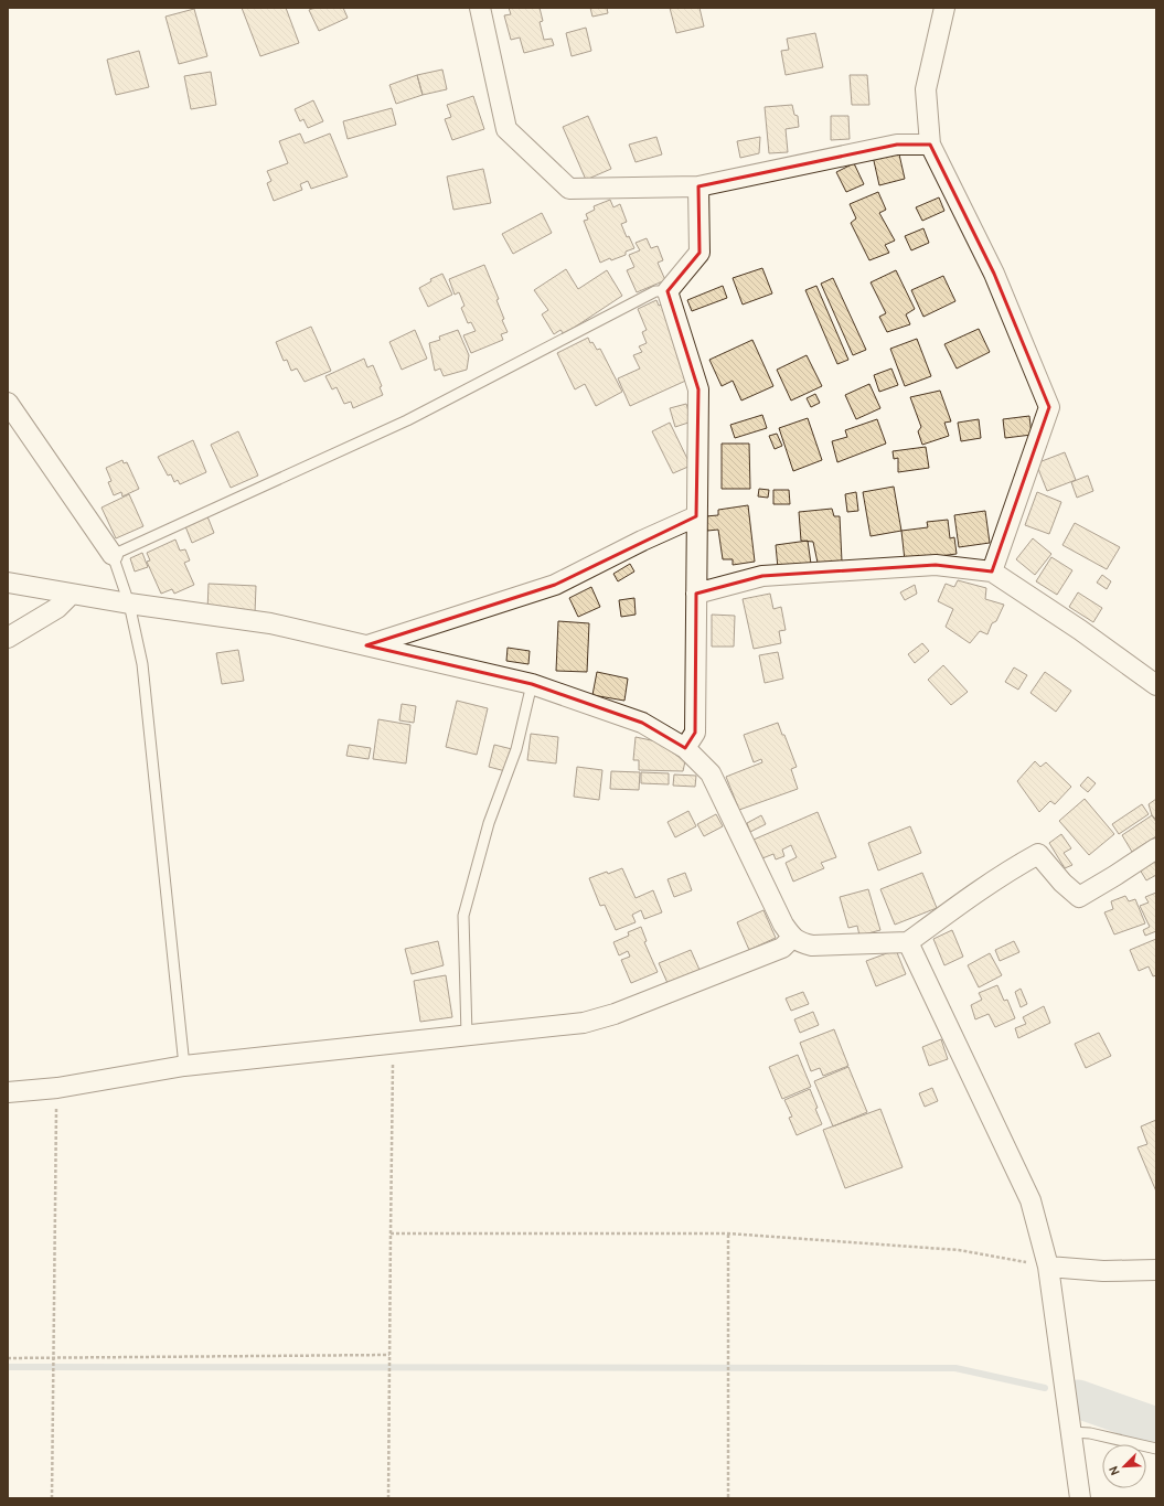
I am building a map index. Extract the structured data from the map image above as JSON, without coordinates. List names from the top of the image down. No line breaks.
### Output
{"north":"bottom left"}
